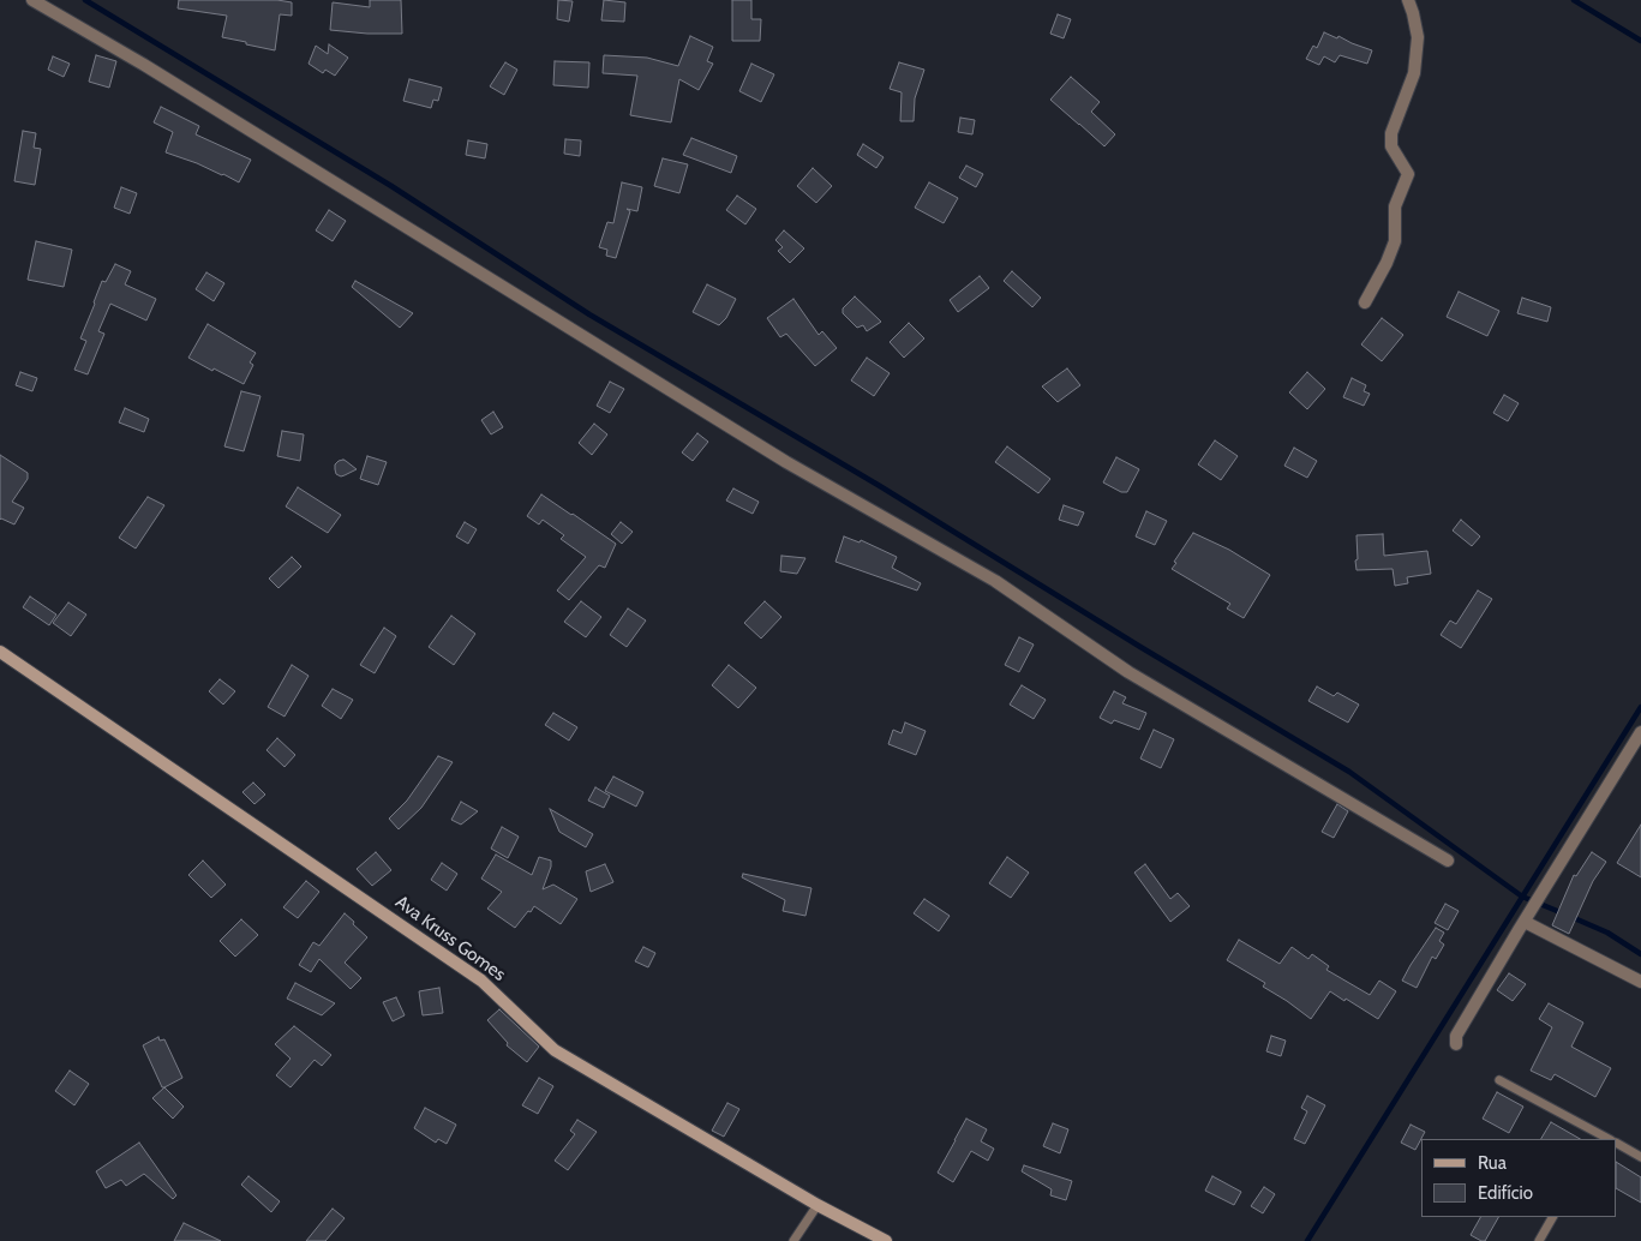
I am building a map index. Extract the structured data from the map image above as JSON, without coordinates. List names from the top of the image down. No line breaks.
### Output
{"streets":{"street":["Ava Kruss Gomes"]},"legend":["Rua","Edifício"]}
